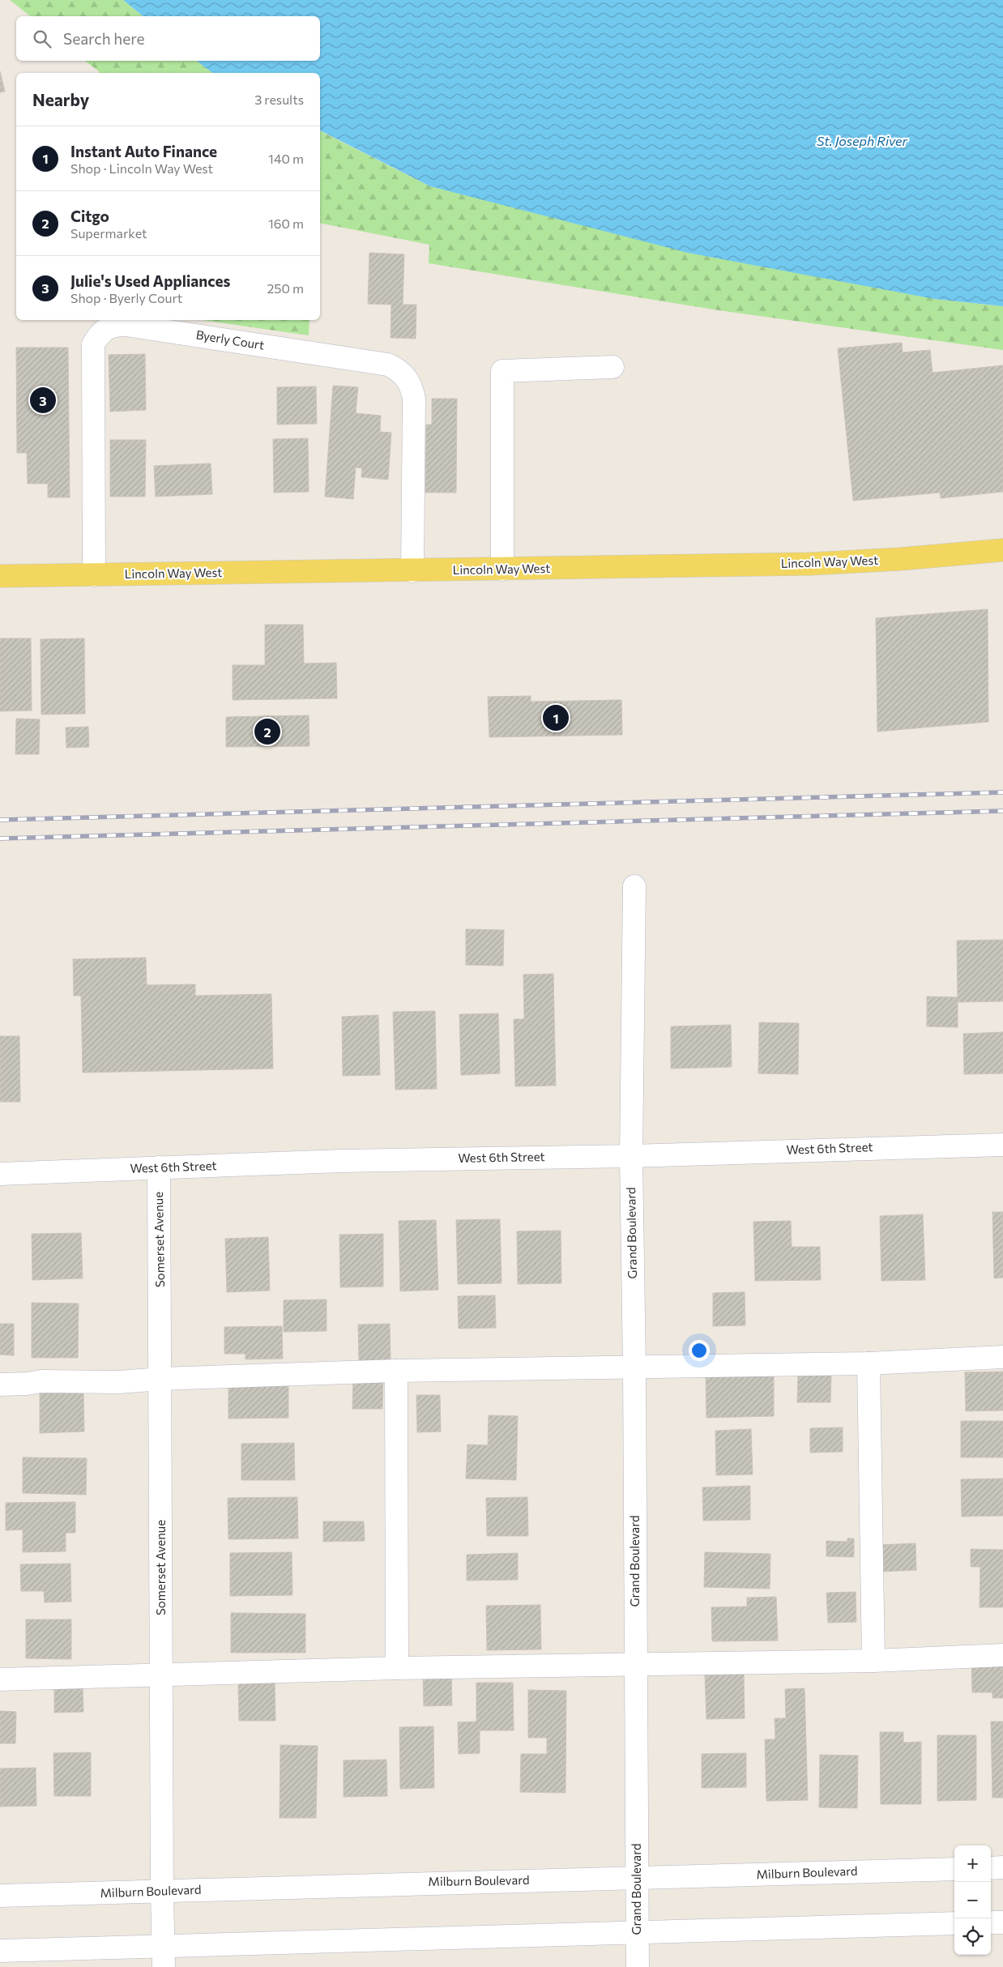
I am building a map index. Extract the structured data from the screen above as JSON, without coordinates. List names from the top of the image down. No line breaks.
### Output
{"streets":{"main road":["Lincoln Way West"],"street":["Byerly Court","West 6th Street","Grand Boulevard","Somerset Avenue","Milburn Boulevard"]},"crossings":[["Byerly Court","Lincoln Way West"],["West 6th Street","Grand Boulevard"],["West 6th Street","Somerset Avenue"],["Grand Boulevard","Milburn Boulevard"],["Somerset Avenue","Milburn Boulevard"]],"water":["St. Joseph River"],"page":{"search":"Search here","heading":["Nearby","3 results"],"list":[{"mark":"1","name":"Instant Auto Finance","note":"Shop · Lincoln Way West","value":"140 m"},{"mark":"2","name":"Citgo","note":"Supermarket","value":"160 m"},{"mark":"3","name":"Julie's Used Appliances","note":"Shop · Byerly Court","value":"250 m"}],"pins":["3","1","2"],"map_buttons":["+","−"]}}
